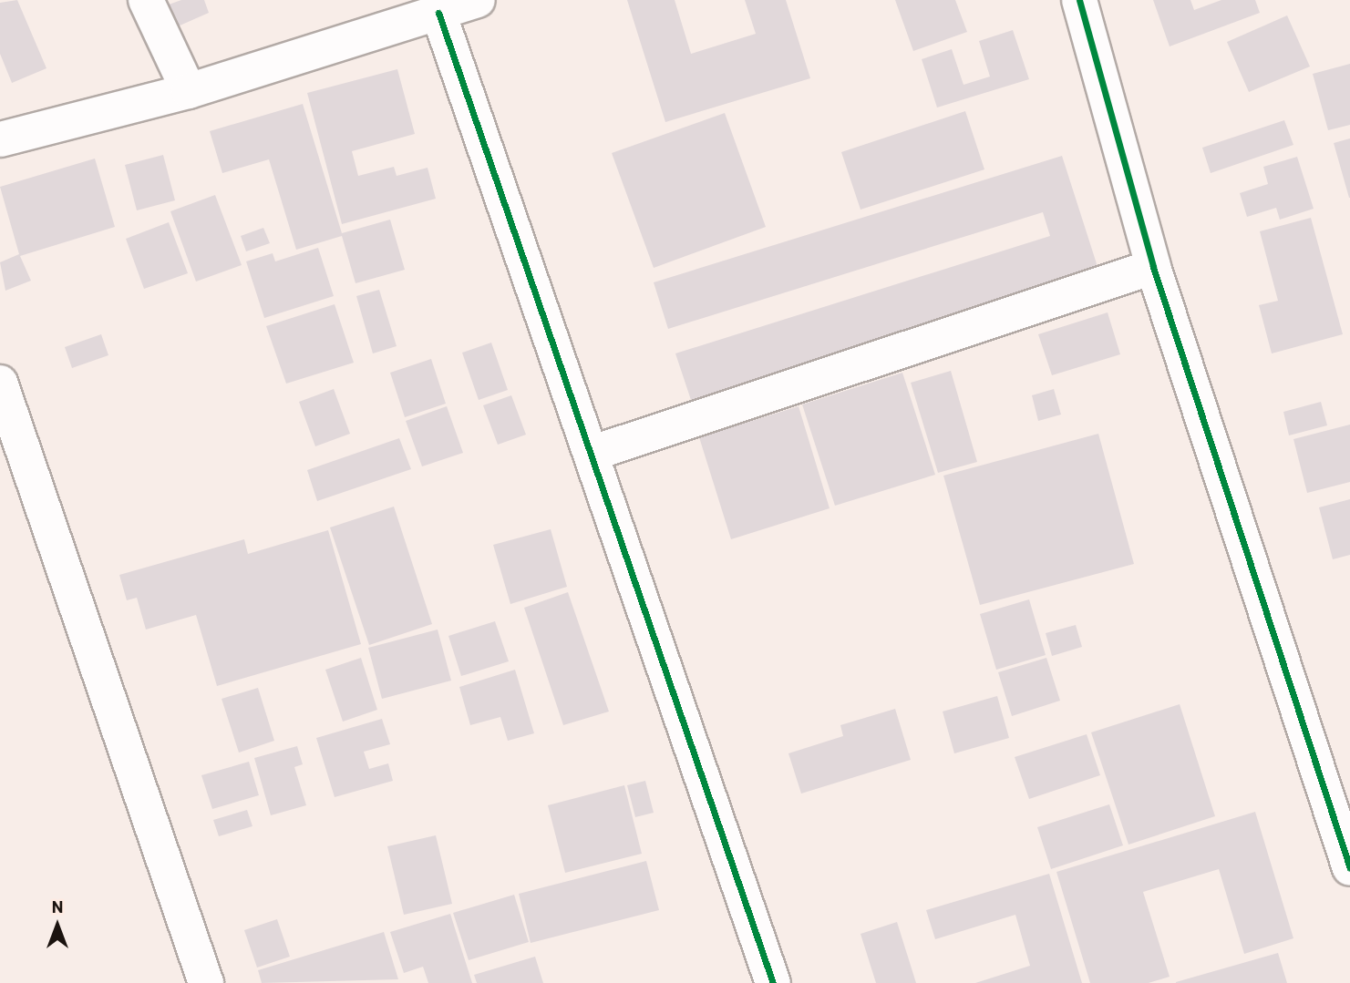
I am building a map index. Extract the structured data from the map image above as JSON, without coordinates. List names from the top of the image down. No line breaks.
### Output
{"north":"top"}
